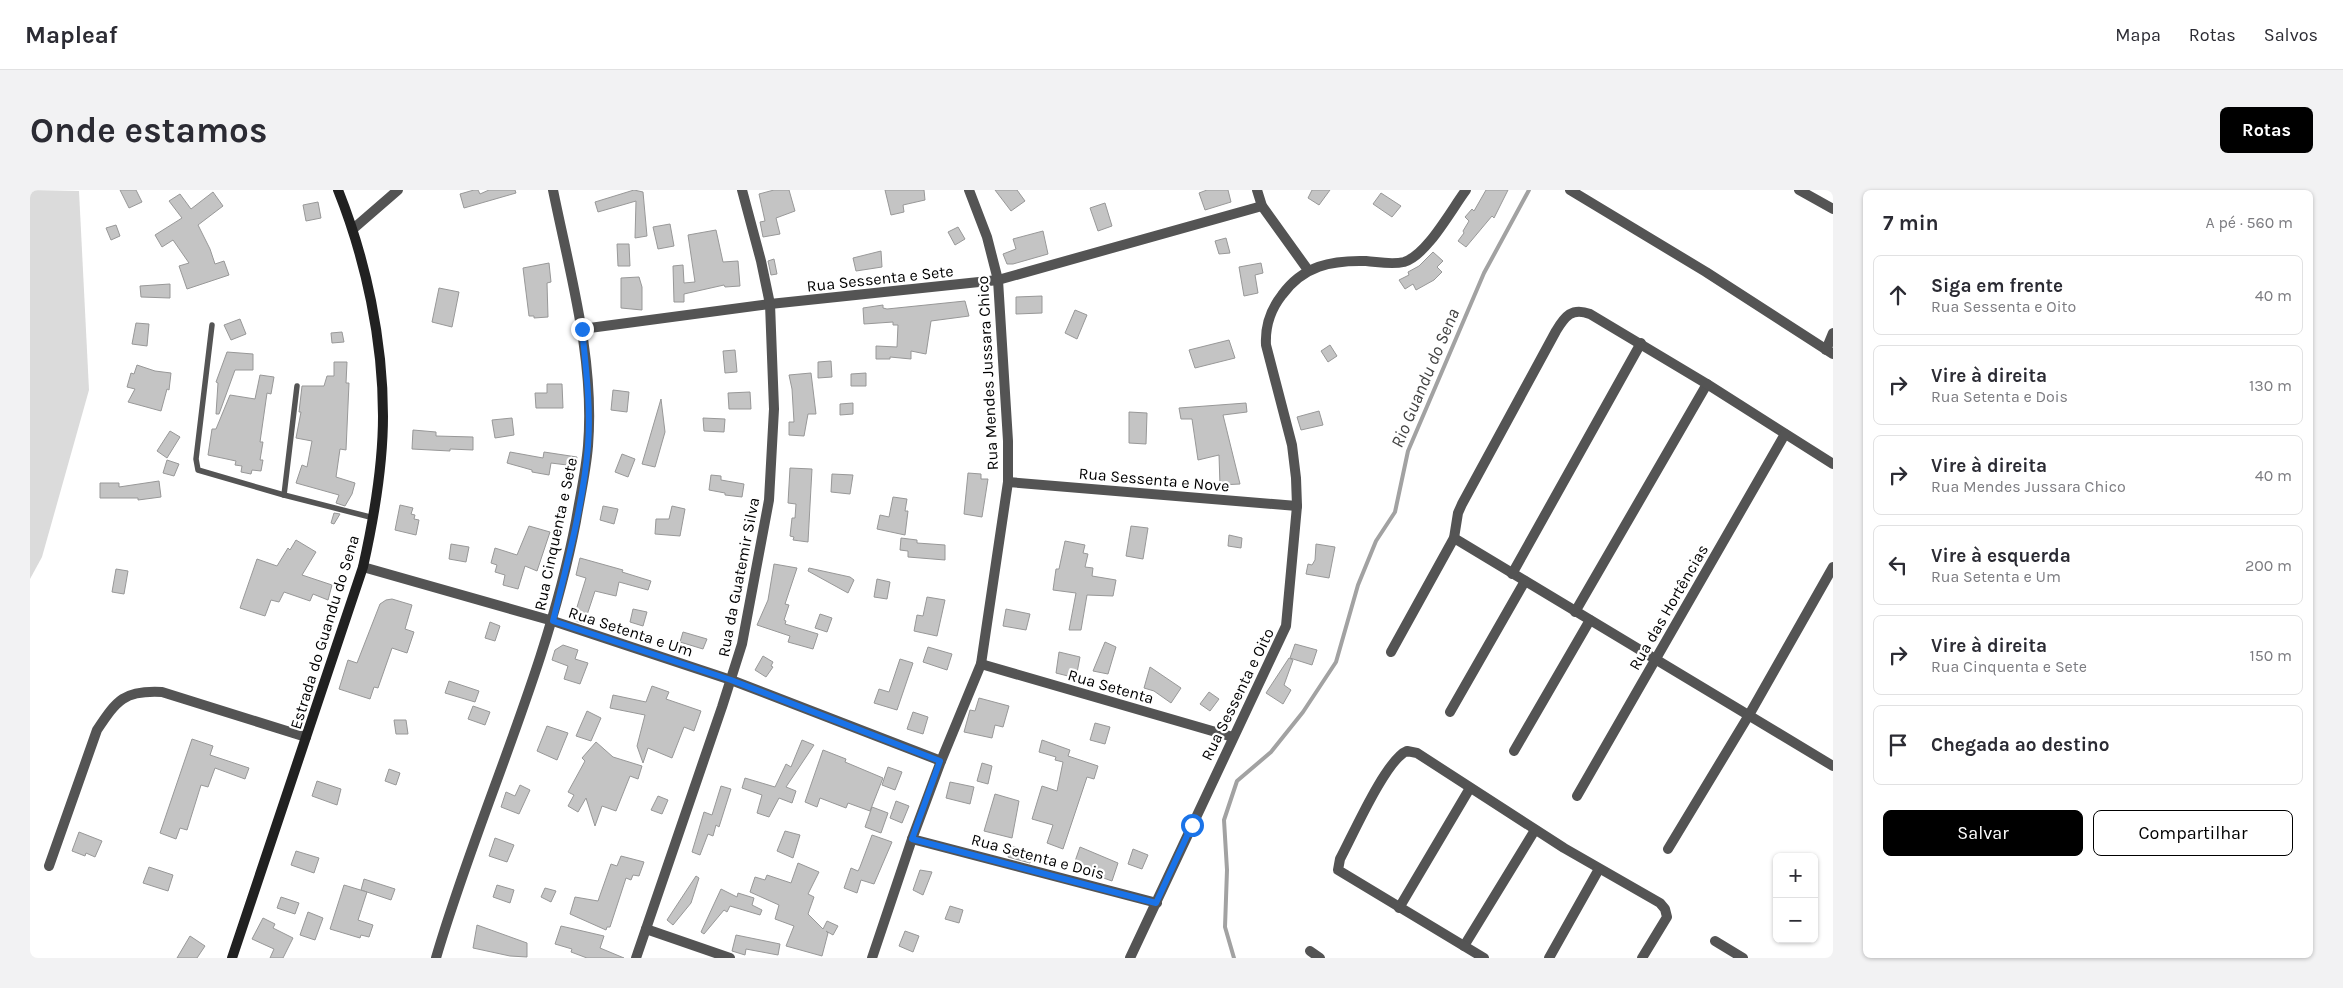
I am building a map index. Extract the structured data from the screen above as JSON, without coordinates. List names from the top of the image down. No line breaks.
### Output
{"streets":{"main road":["Estrada do Guandu do Sena"],"street":["Rua Sessenta e Sete","Rua Mendes Jussara Chico","Rua Sessenta e Nove","Rua Cinquenta e Sete","Rua da Guatemir Silva","Rua das Hortências","Rua Setenta e Um","Rua Setenta","Rua Sessenta e Oito","Rua Setenta e Dois"]},"crossings":[["Rua Sessenta e Sete","Rua Mendes Jussara Chico"],["Rua Sessenta e Sete","Rua Cinquenta e Sete"],["Rua Sessenta e Sete","Rua da Guatemir Silva"],["Rua Mendes Jussara Chico","Rua Sessenta e Nove"],["Rua Mendes Jussara Chico","Rua Setenta e Um"],["Rua Mendes Jussara Chico","Rua Setenta"],["Rua Mendes Jussara Chico","Rua Setenta e Dois"],["Rua Sessenta e Nove","Rua Sessenta e Oito"],["Rua Cinquenta e Sete","Rua Setenta e Um"],["Rua da Guatemir Silva","Rua Setenta e Um"],["Rua Setenta e Um","Estrada do Guandu do Sena"],["Rua Setenta","Rua Sessenta e Oito"],["Rua Sessenta e Oito","Rua Setenta e Dois"]],"water":["Rio Guandu do Sena"],"page":{"header":"Mapleaf","nav":["Mapa","Rotas","Salvos"],"buttons":["Rotas",["Salvar","Compartilhar"]],"title":"Onde estamos","heading":["7 min","A pé · 560 m"],"list":[["Siga em frente","Rua Sessenta e Oito","40 m"],["Vire à direita","Rua Setenta e Dois","130 m"],["Vire à direita","Rua Mendes Jussara Chico","40 m"],["Vire à esquerda","Rua Setenta e Um","200 m"],["Vire à direita","Rua Cinquenta e Sete","150 m"],"Chegada ao destino"],"map_buttons":["+","−"]}}
